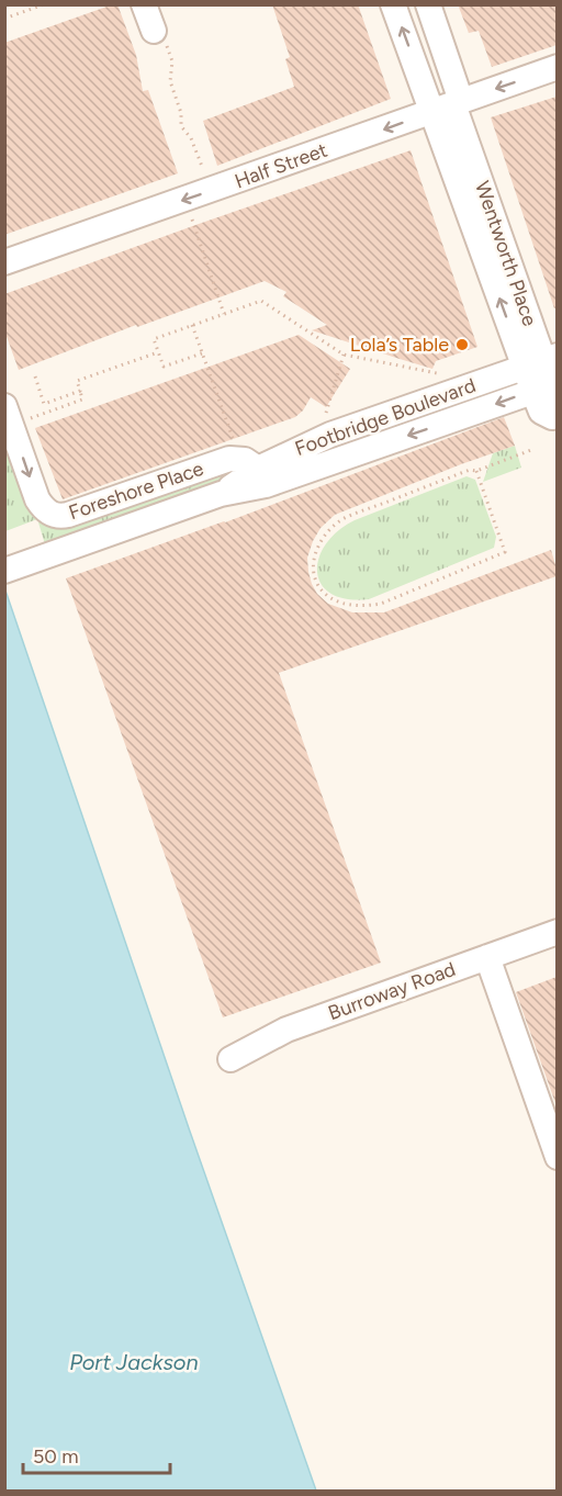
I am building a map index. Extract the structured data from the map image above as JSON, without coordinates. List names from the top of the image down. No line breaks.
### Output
{"streets":{"street":["Half Street","Wentworth Place","Footbridge Boulevard","Foreshore Place","Burroway Road"]},"crossings":[["Half Street","Wentworth Place"],["Wentworth Place","Footbridge Boulevard"],["Footbridge Boulevard","Foreshore Place"]],"one_way":["Half Street"],"water":["Port Jackson"],"places":["Lola’s Table"],"scale_bar":"50 m"}
